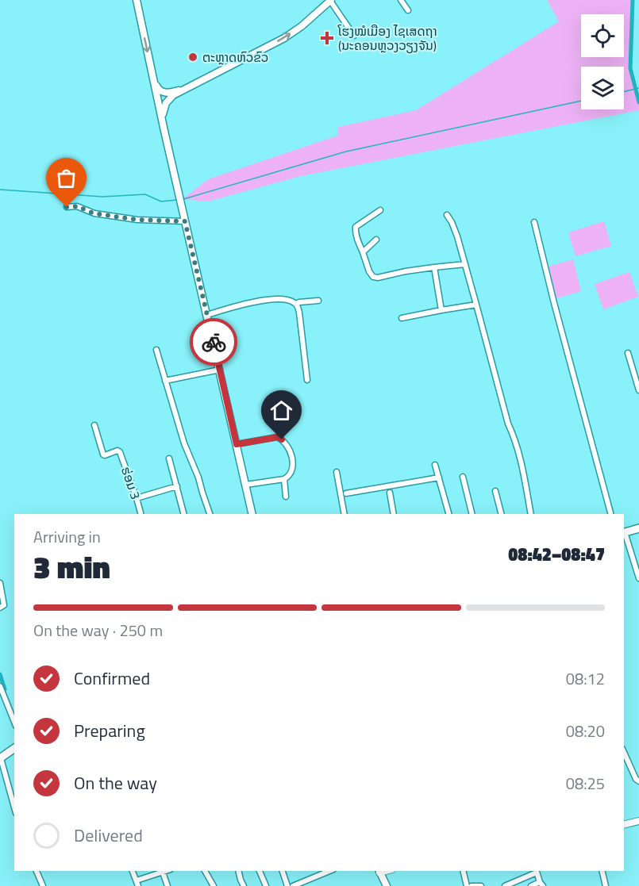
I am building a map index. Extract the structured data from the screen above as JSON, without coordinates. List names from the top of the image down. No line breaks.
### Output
{"streets":{"street":["ຮ່ອມ 3"]},"places":{"health":["ໂຮງໝໍເມືອງ ໄຊເສດຖາ (ນະຄອນຫຼວງວຽງຈັນ)"],"other":["ຕະຫຼາດຫົວຂົວ"]},"page":{"heading":["3 min","Arriving in","08:42–08:47"],"bar":"On the way · 250 m","list":[["Confirmed","08:12"],["Preparing","08:20"],["On the way","08:25"],"Delivered"]}}
